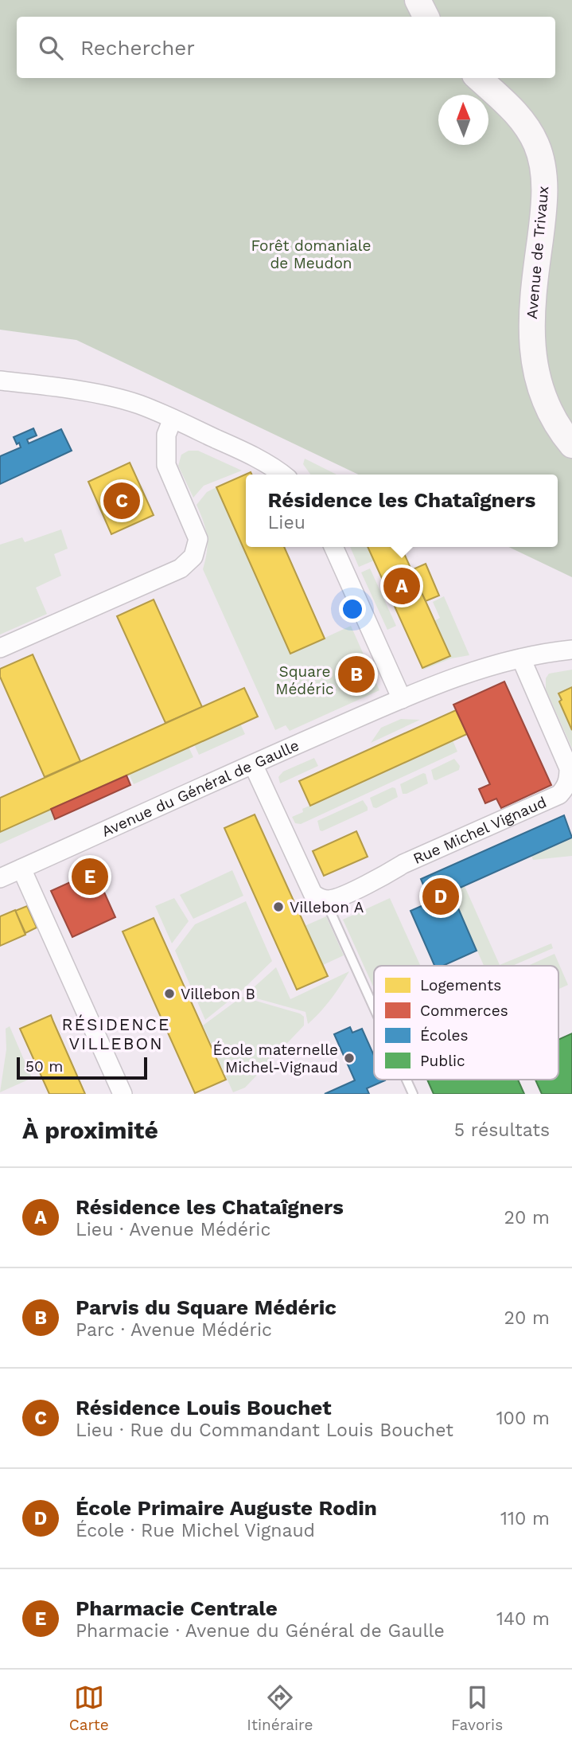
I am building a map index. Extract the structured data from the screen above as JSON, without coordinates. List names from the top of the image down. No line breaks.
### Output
{"streets":{"main road":["Avenue de Trivaux"],"street":["Avenue du Général de Gaulle","Rue Michel Vignaud"]},"crossings":[["Avenue du Général de Gaulle","Rue Michel Vignaud"]],"districts":["RÉSIDENCE VILLEBON"],"parks":["Forêt domaniale de Meudon","Square Médéric"],"places":["Villebon A","Villebon B","École maternelle Michel-Vignaud"],"legend":["Logements","Commerces","Écoles","Public"],"scale_bar":"50 m","north":"top","page":{"search":"Rechercher","popup":["Résidence les Chataîgners","Lieu"],"pins":["C","A","B","E","D"],"scale":"50 m","heading":["À proximité","5 résultats"],"list":[{"mark":"A","name":"Résidence les Chataîgners","note":"Lieu · Avenue Médéric","value":"20 m"},{"mark":"B","name":"Parvis du Square Médéric","note":"Parc · Avenue Médéric","value":"20 m"},{"mark":"C","name":"Résidence Louis Bouchet","note":"Lieu · Rue du Commandant Louis Bouchet","value":"100 m"},{"mark":"D","name":"École Primaire Auguste Rodin","note":"École · Rue Michel Vignaud","value":"110 m"},{"mark":"E","name":"Pharmacie Centrale","note":"Pharmacie · Avenue du Général de Gaulle","value":"140 m"}],"nav":["Carte","Itinéraire","Favoris"]}}
